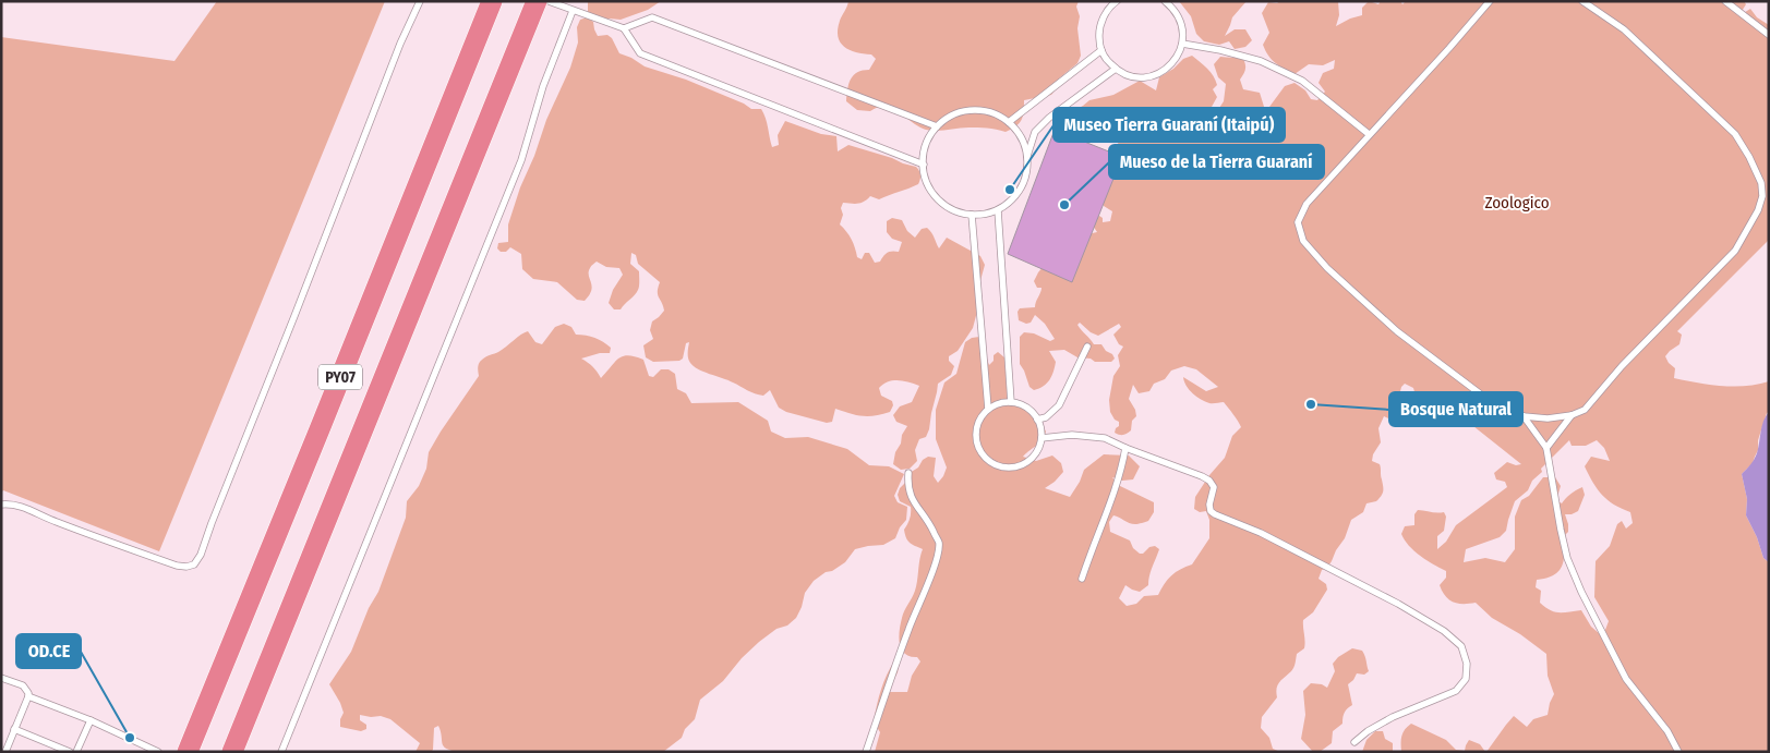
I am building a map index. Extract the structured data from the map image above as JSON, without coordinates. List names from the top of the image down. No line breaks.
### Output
{"streets":{"highway":["PY07"]},"parks":["Zoologico"],"places":["Museo Tierra Guaraní (Itaipú)","Mueso de la Tierra Guaraní","Bosque Natural","OD.CE"]}
